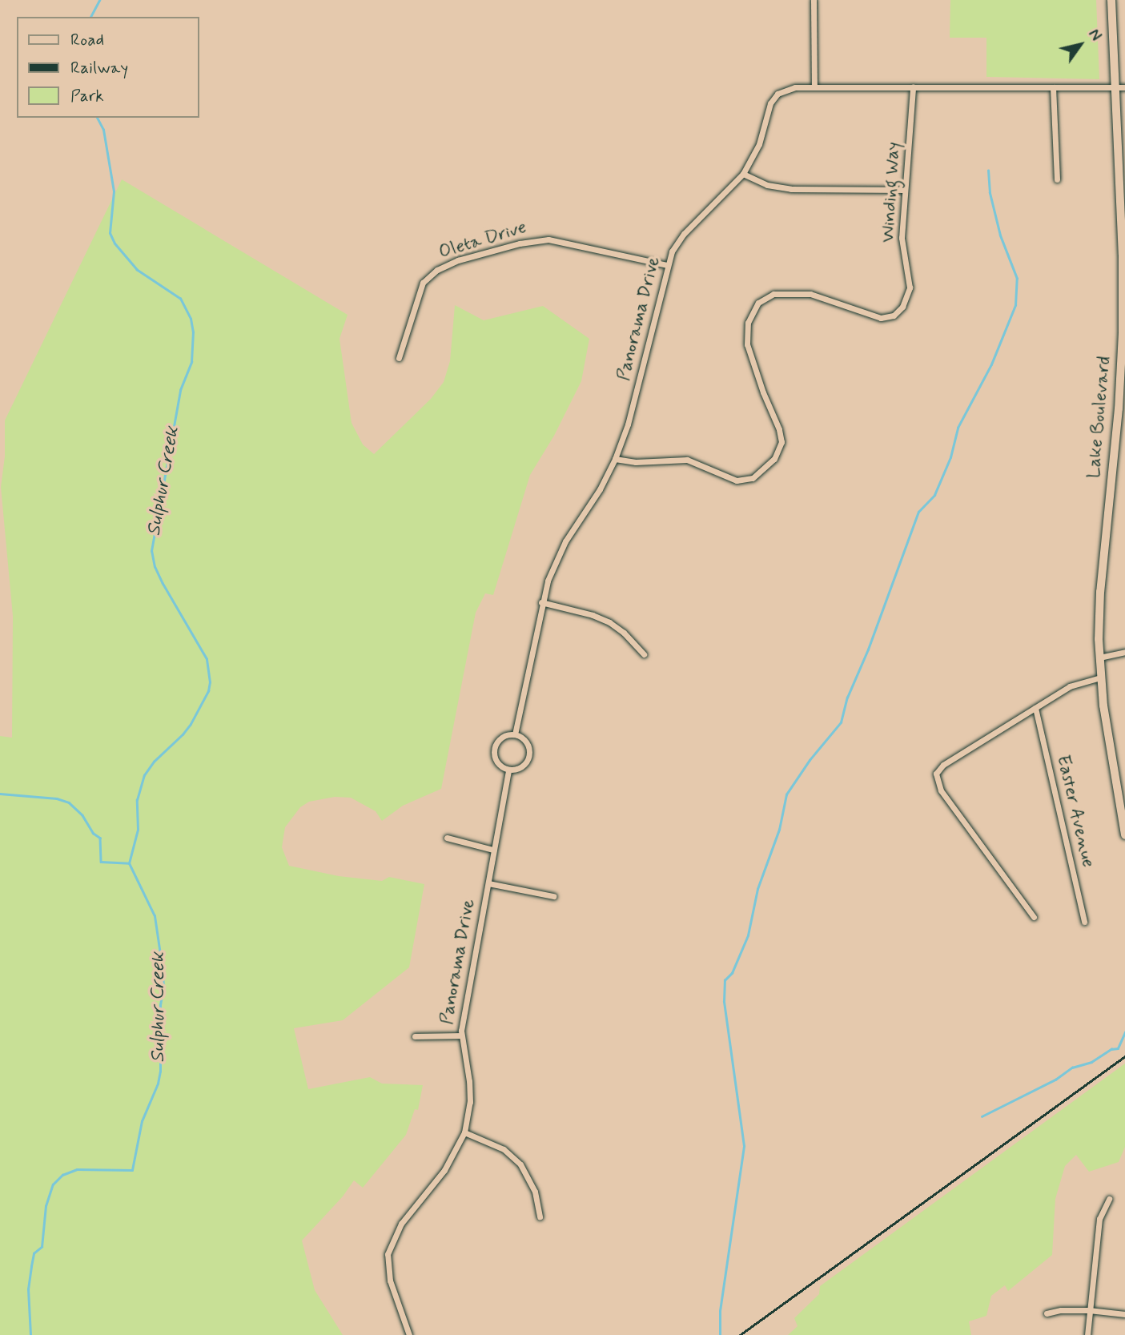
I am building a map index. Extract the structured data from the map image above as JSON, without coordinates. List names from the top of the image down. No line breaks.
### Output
{"streets":{"main road":["Lake Boulevard"],"street":["Winding Way","Oleta Drive","Panorama Drive","Easter Avenue"]},"crossings":[["Winding Way","Panorama Drive"],["Oleta Drive","Panorama Drive"],["Panorama Drive","Lake Boulevard"]],"water":["Sulphur Creek"],"legend":["Road","Railway","Park"],"north":"top right"}
